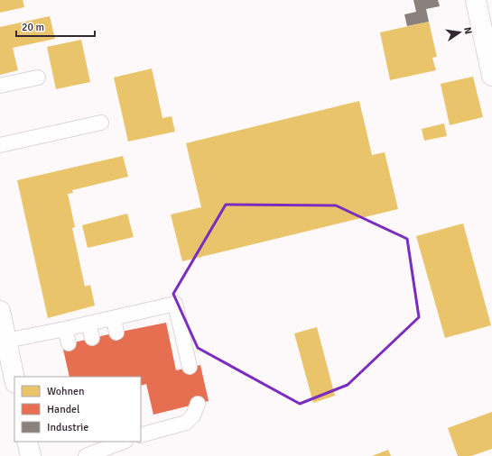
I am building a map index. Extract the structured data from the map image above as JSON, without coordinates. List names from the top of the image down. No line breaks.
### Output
{"legend":["Wohnen","Handel","Industrie"],"scale_bar":"20 m","north":"right"}
